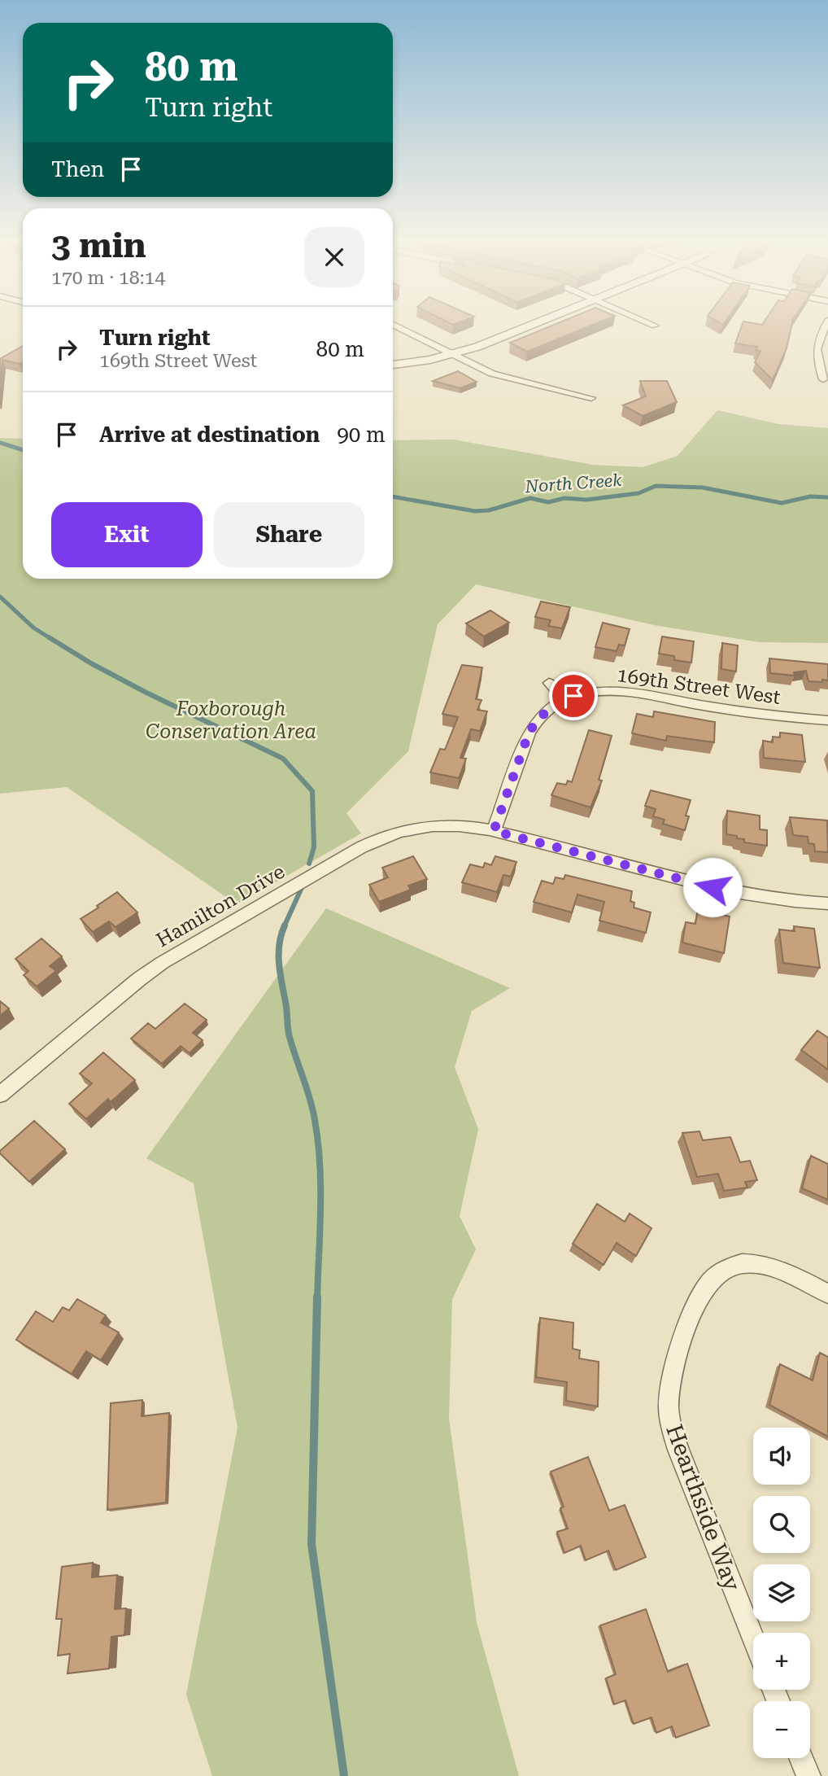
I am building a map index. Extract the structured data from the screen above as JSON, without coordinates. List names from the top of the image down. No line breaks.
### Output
{"streets":{"street":["169th Street West","Hamilton Drive","Hearthside Way"]},"crossings":[["169th Street West","Hamilton Drive"]],"water":["North Creek"],"parks":["Foxborough Conservation Area"],"page":{"turn":["80 m","Turn right"],"then":"Then","heading":["3 min","170 m · 18:14"],"list":[{"name":"Turn right","note":"169th Street West","value":"80 m"},{"name":"Arrive at destination","value":"90 m"}],"buttons":["Exit","Share"],"map_buttons":["+","−"]}}
